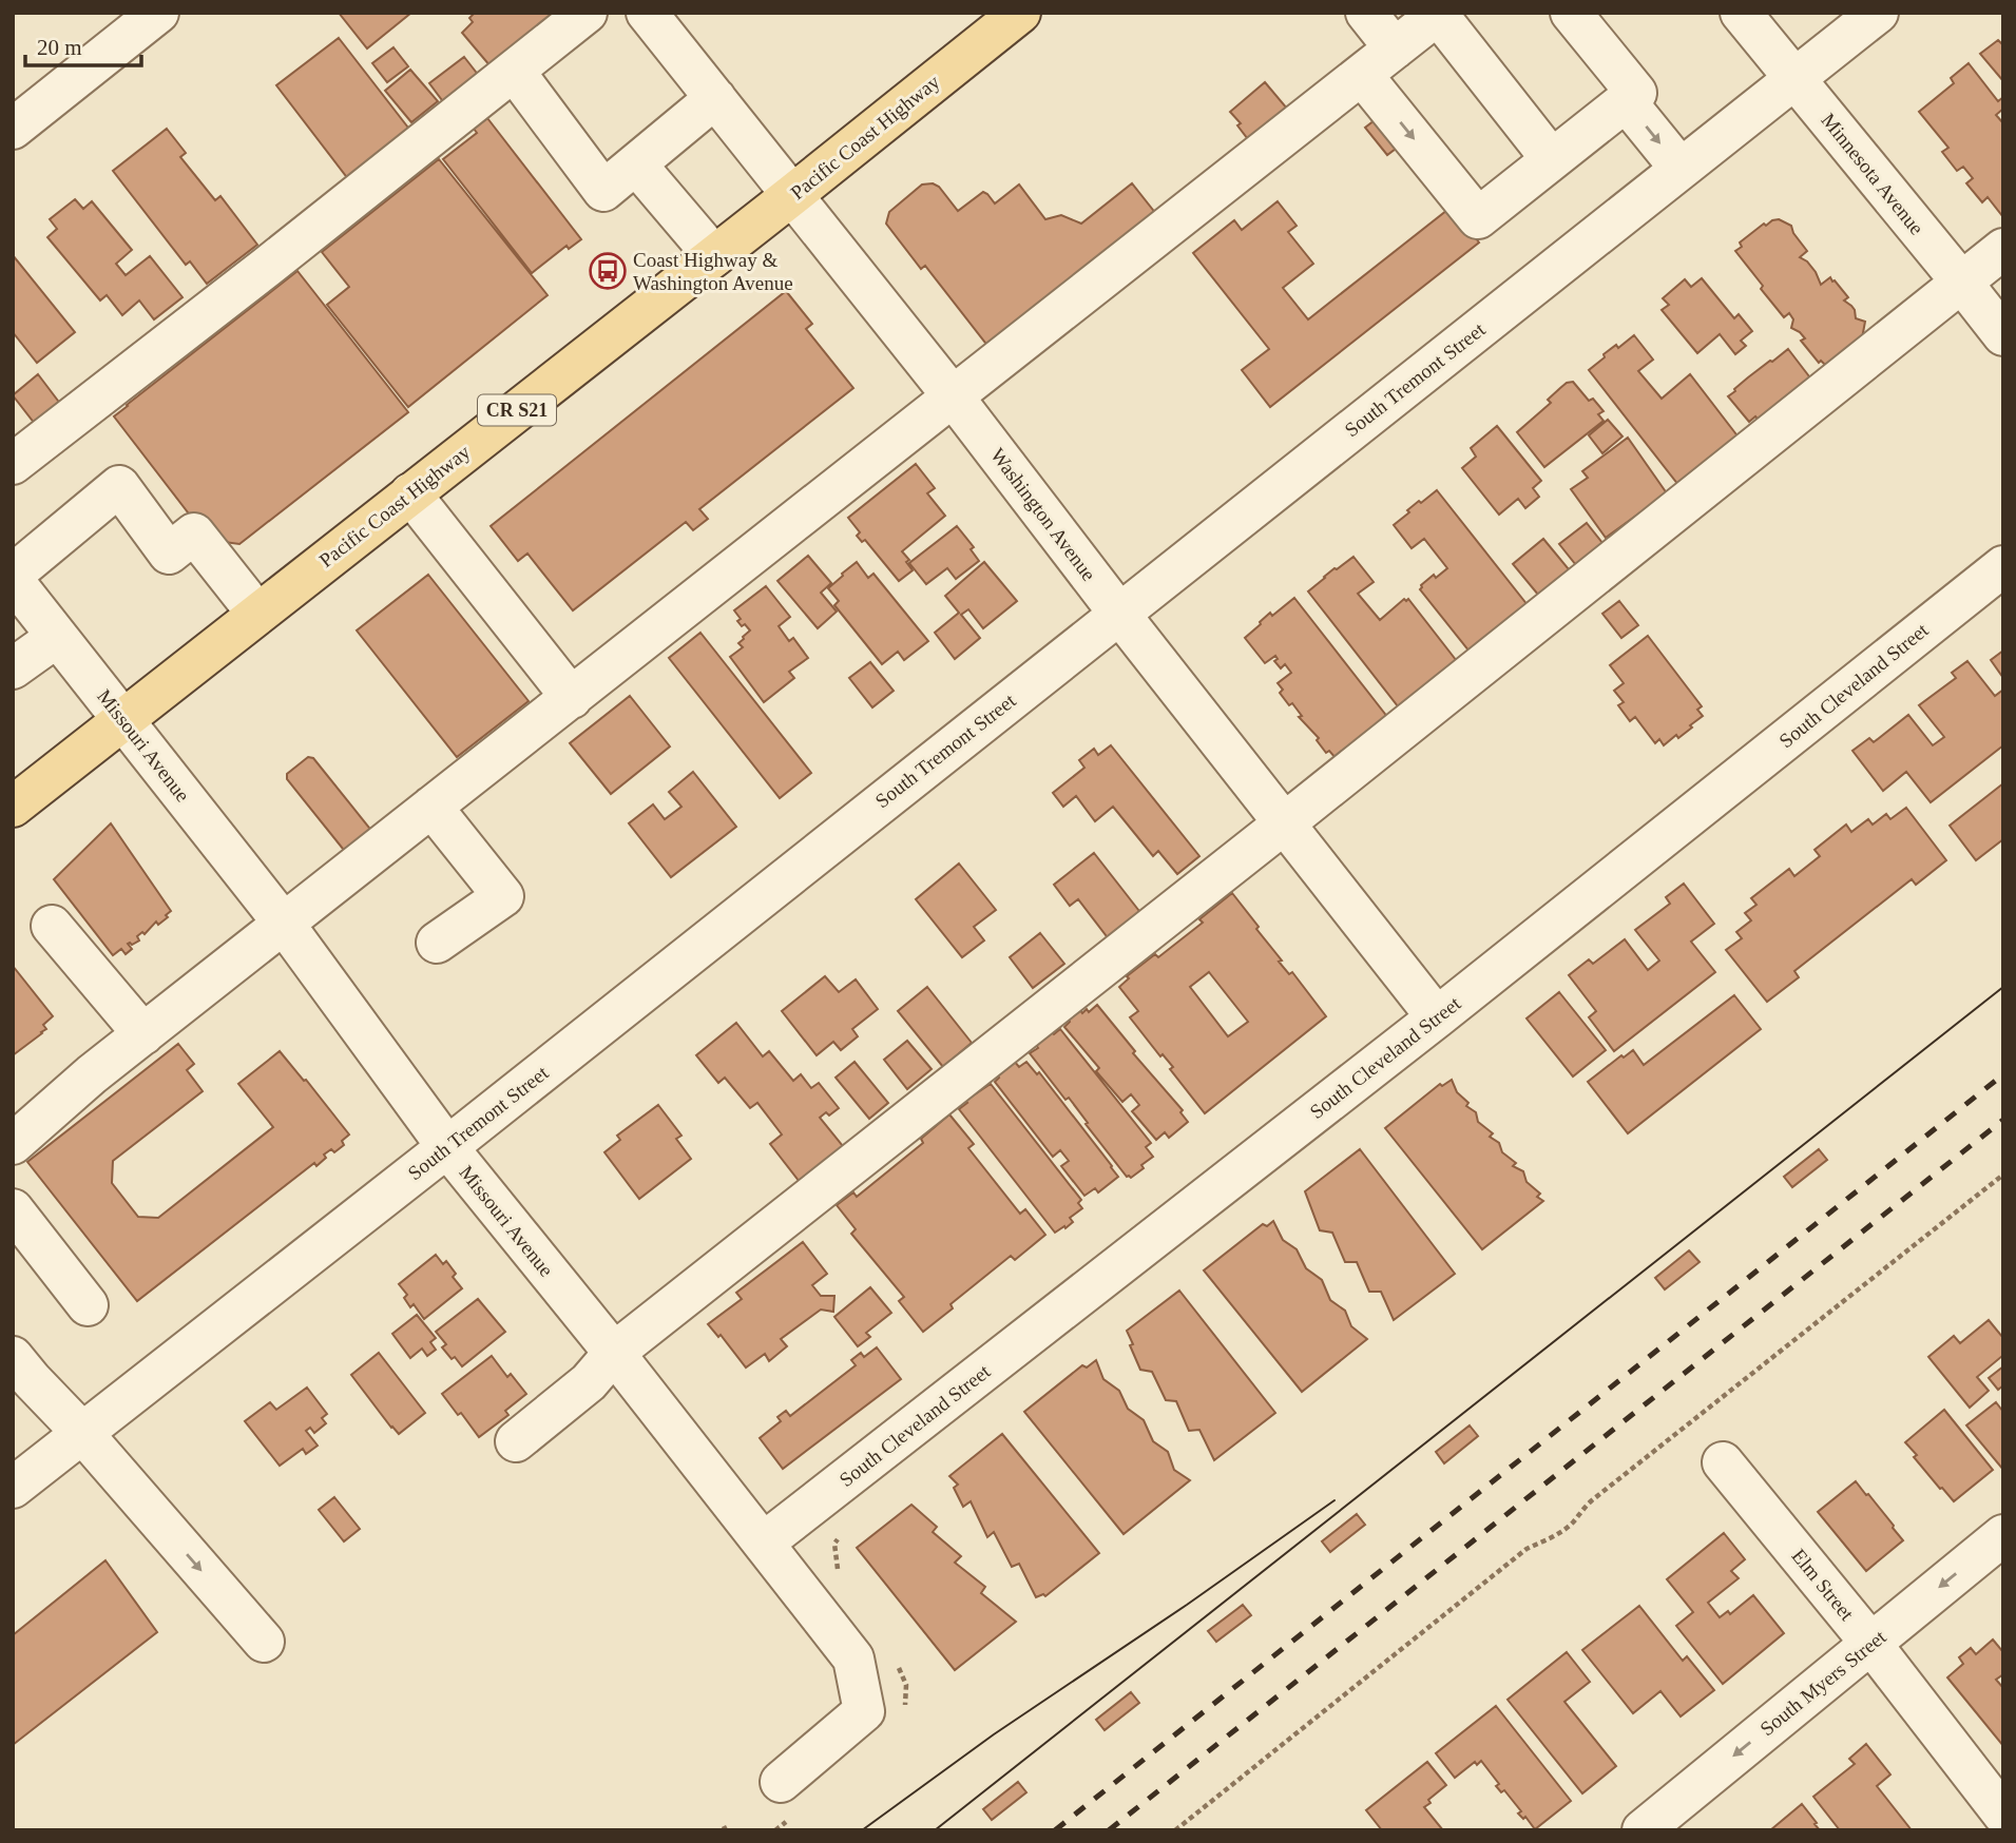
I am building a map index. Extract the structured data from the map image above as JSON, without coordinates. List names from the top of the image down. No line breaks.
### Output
{"streets":{"main road":["Pacific Coast Highway","CR S21"],"street":["Minnesota Avenue","South Tremont Street","Washington Avenue","South Cleveland Street","Missouri Avenue","Elm Street","South Myers Street"]},"crossings":[["Pacific Coast Highway","Washington Avenue"],["Pacific Coast Highway","Missouri Avenue"],["Minnesota Avenue","South Tremont Street"],["South Tremont Street","Washington Avenue"],["South Tremont Street","Missouri Avenue"],["Washington Avenue","South Cleveland Street"],["South Cleveland Street","Missouri Avenue"],["Elm Street","South Myers Street"]],"one_way":["South Myers Street"],"places":{"bus stop":["Coast Highway & Washington Avenue"]},"scale_bar":"20 m"}
